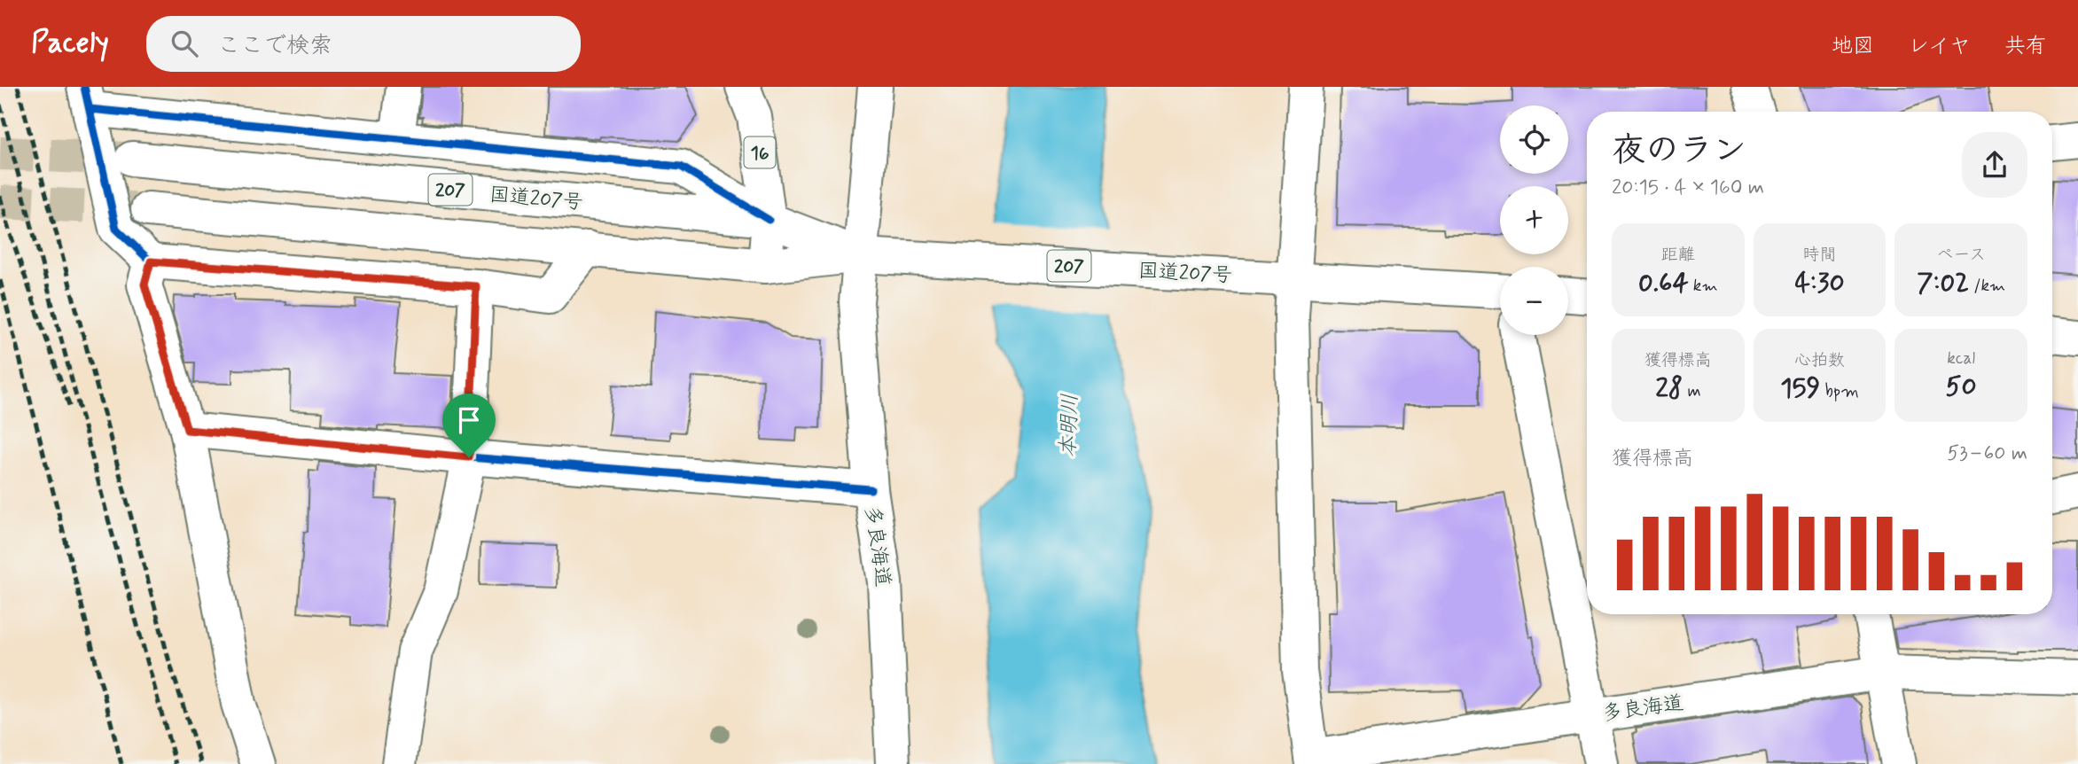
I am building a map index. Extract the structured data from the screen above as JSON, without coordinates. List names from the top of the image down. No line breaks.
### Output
{"streets":{"main road":["16","207","国道207号","多良海道"]},"crossings":[["16","国道207号"],["国道207号","多良海道"]],"water":["本明川"],"page":{"header":"Pacely","search":"ここで検索","nav":["地図","レイヤ","共有"],"map_buttons":["+","−"],"heading":["夜のラン","20:15 · 4 × 160 m"],"stats":[["距離","0.64 km"],["時間","4:30"],["ペース","7:02 /km"],["獲得標高","28 m"],["心拍数","159 bpm"],["kcal","50"]],"chart":["獲得標高","53–60 m"]}}
